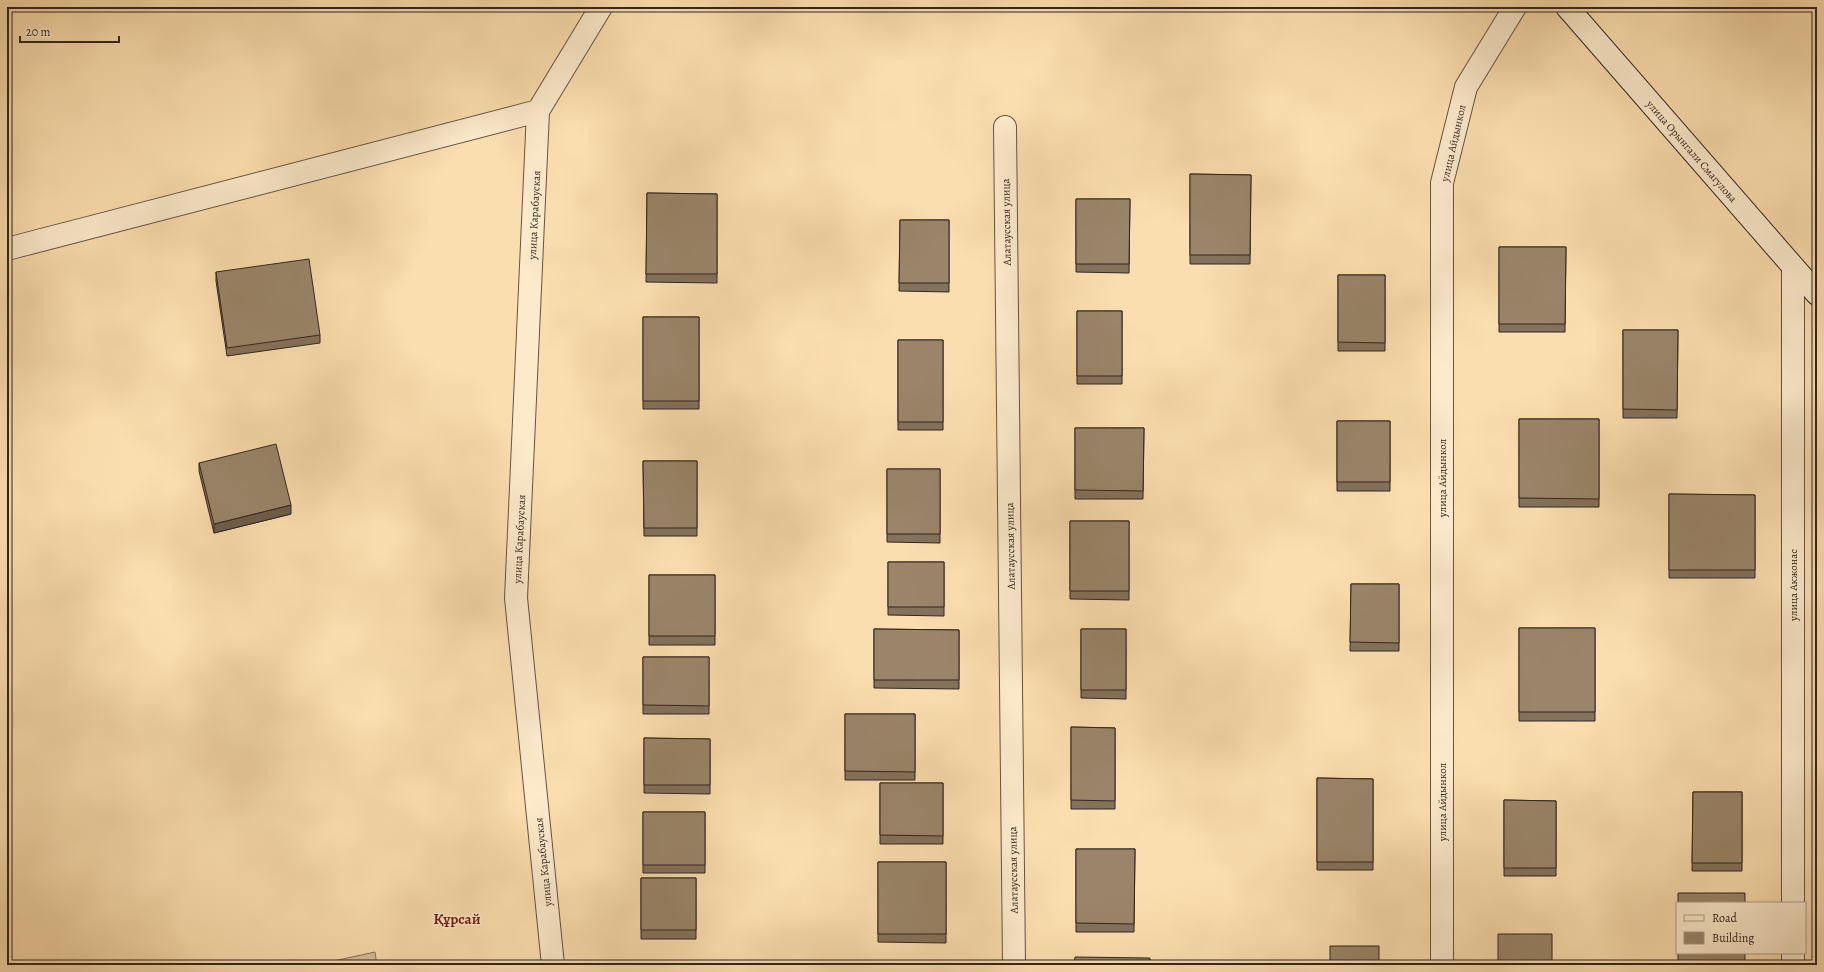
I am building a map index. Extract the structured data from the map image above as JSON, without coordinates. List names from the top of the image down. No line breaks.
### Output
{"streets":{"street":["улица Айдынкол","улица Орынгали Смагулова","улица Карабауская","Алатаусская улица","улица Акжонас"]},"crossings":[["улица Орынгали Смагулова","улица Акжонас"]],"districts":["Құрсай"],"legend":["Road","Building"],"scale_bar":"20 m"}
